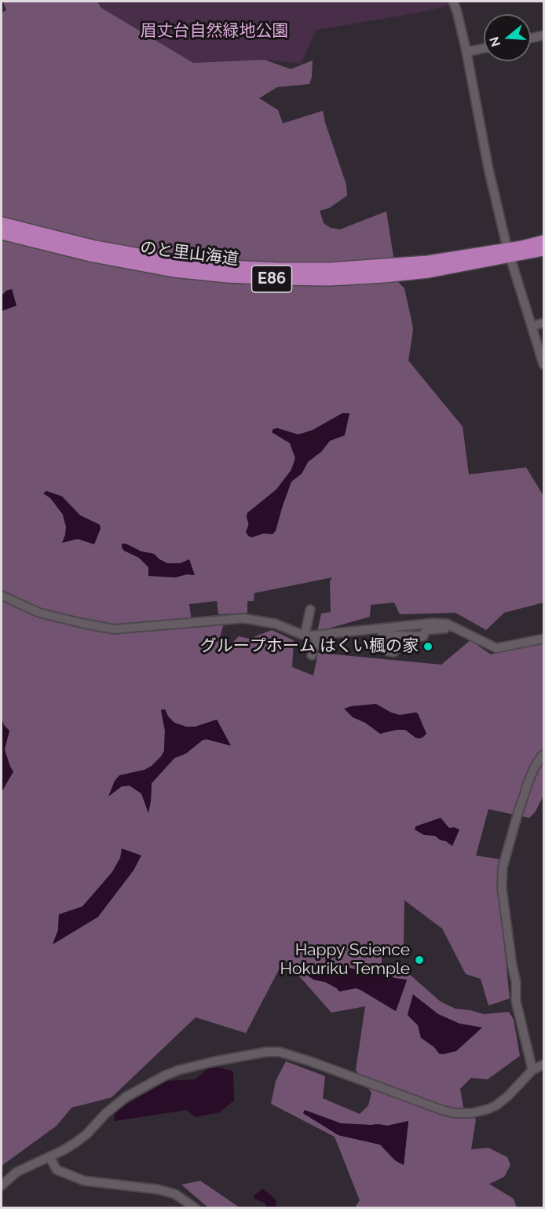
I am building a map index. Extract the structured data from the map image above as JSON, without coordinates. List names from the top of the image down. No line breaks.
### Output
{"streets":{"highway":["のと里山海道","E86"]},"parks":["眉丈台自然緑地公園"],"places":["グループホーム はくい楓の家","Happy Science Hokuriku Temple"],"north":"left"}
